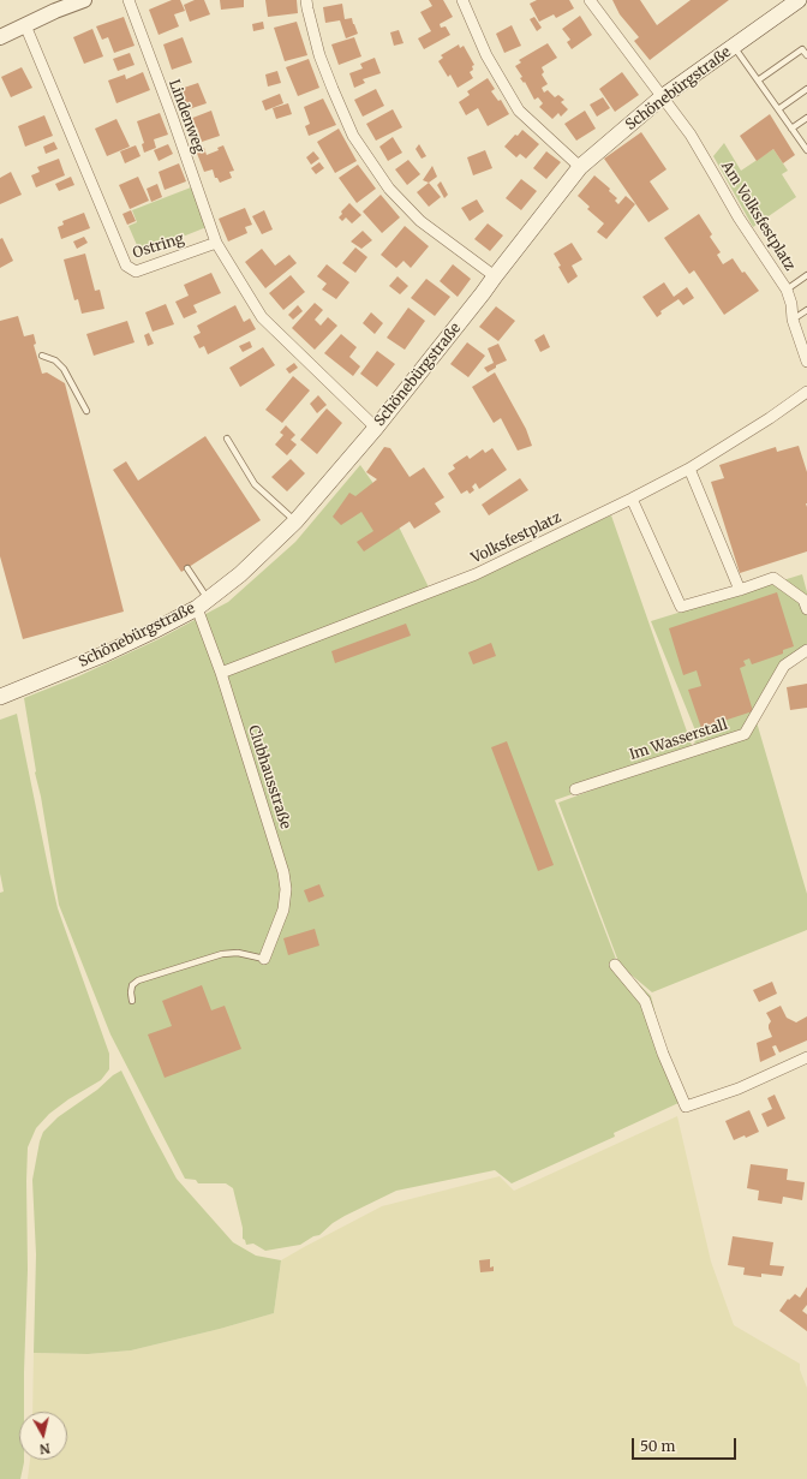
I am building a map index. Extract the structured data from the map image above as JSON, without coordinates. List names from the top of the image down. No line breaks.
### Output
{"streets":{"main road":["Schönebürgstraße"],"street":["Lindenweg","Am Volksfestplatz","Ostring","Volksfestplatz","Im Wasserstall","Clubhausstraße"]},"crossings":[["Schönebürgstraße","Am Volksfestplatz"],["Schönebürgstraße","Clubhausstraße"],["Lindenweg","Ostring"],["Volksfestplatz","Clubhausstraße"]],"scale_bar":"50 m","north":"bottom"}
